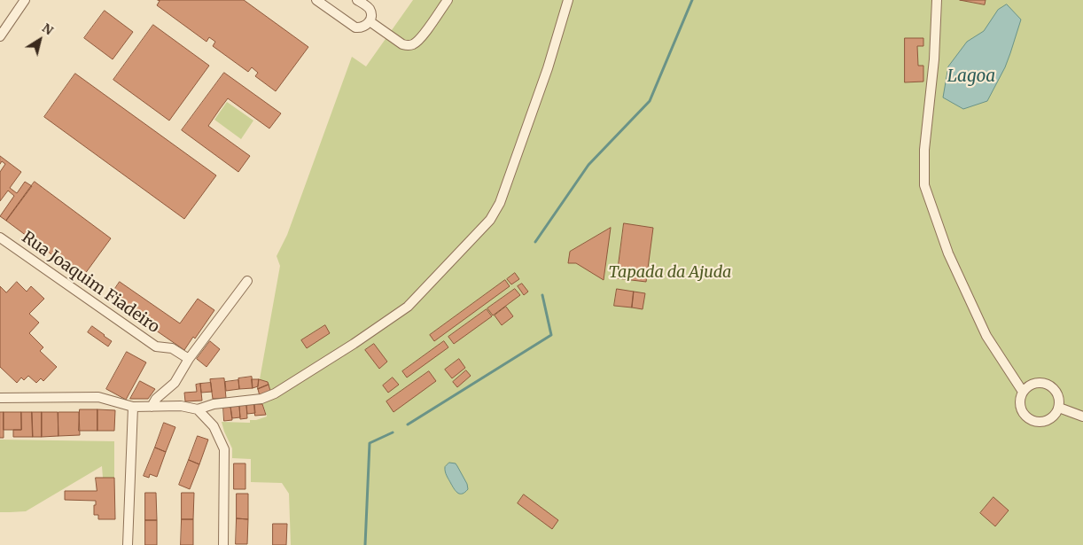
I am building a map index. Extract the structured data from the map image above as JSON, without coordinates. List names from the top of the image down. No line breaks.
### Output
{"streets":{"street":["Rua Joaquim Fiadeiro"]},"water":["Lagoa"],"parks":["Tapada da Ajuda"],"north":"top right"}
